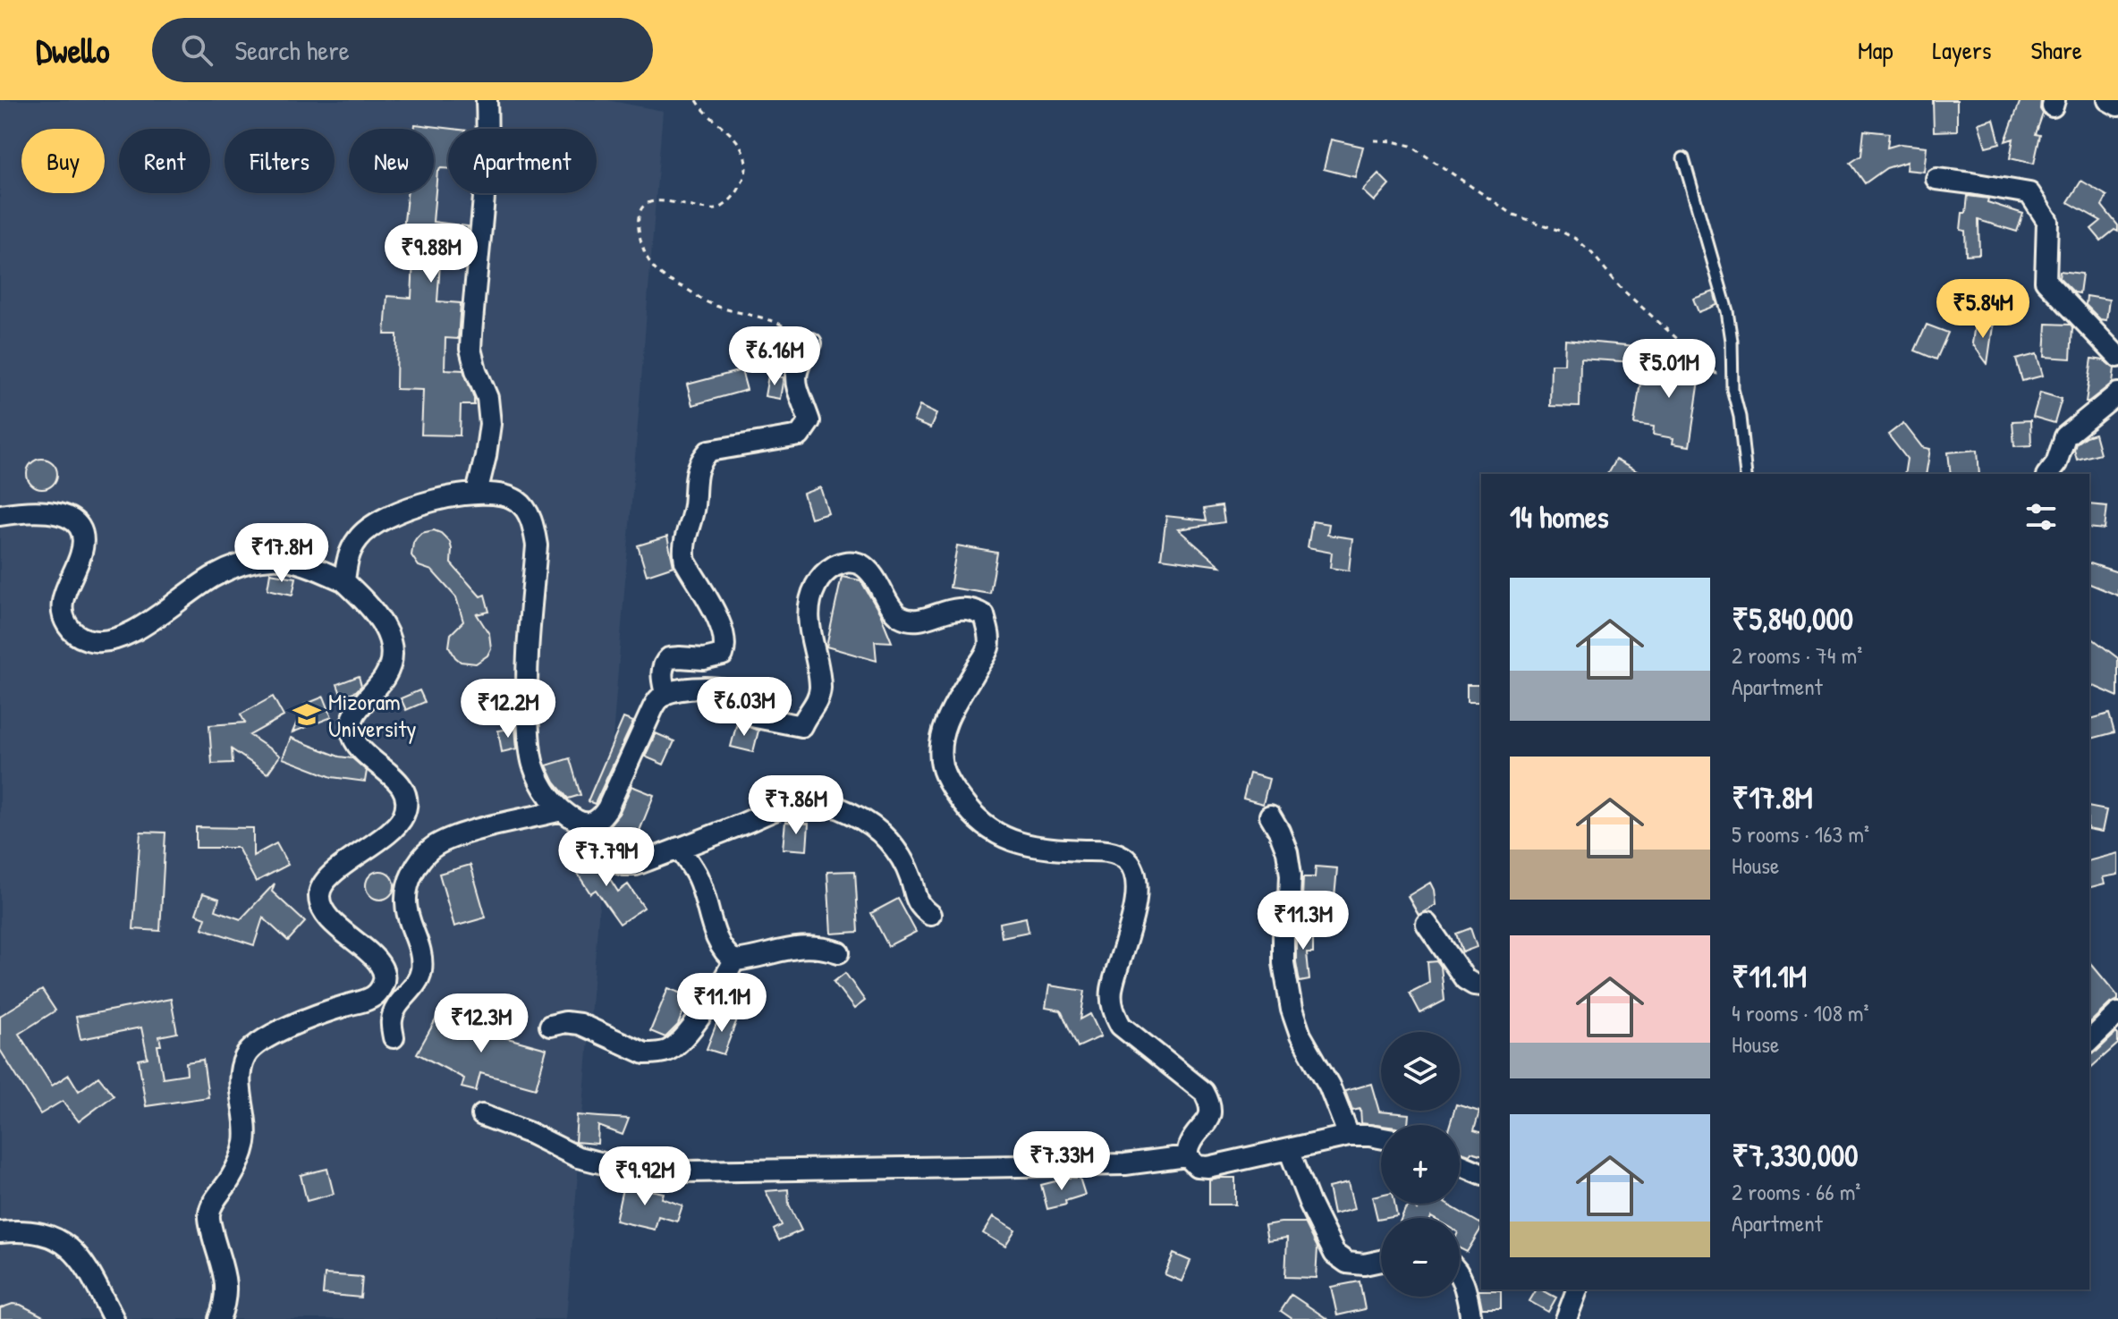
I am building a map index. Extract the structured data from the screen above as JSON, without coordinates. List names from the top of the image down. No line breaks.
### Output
{"places":{"school or university":["Mizoram University"]},"page":{"header":"Dwello","search":"Search here","nav":["Map","Layers","Share"],"chip":["Buy","Rent","Filters","New","Apartment"],"price":["₹9.88M","₹5.84M","₹6.16M","₹5.01M","₹17.8M","₹6.03M","₹12.2M","₹7.86M","₹7.79M","₹11.3M","₹11.1M","₹12.3M","₹7.33M","₹9.92M"],"heading":"14 homes","list":[{"name":"₹5,840,000","note":"2 rooms · 74 m² · Apartment"},{"name":"₹17.8M","note":"5 rooms · 163 m² · House"},{"name":"₹11.1M","note":"4 rooms · 108 m² · House"},{"name":"₹7,330,000","note":"2 rooms · 66 m² · Apartment"}],"map_buttons":["+","−"]}}
